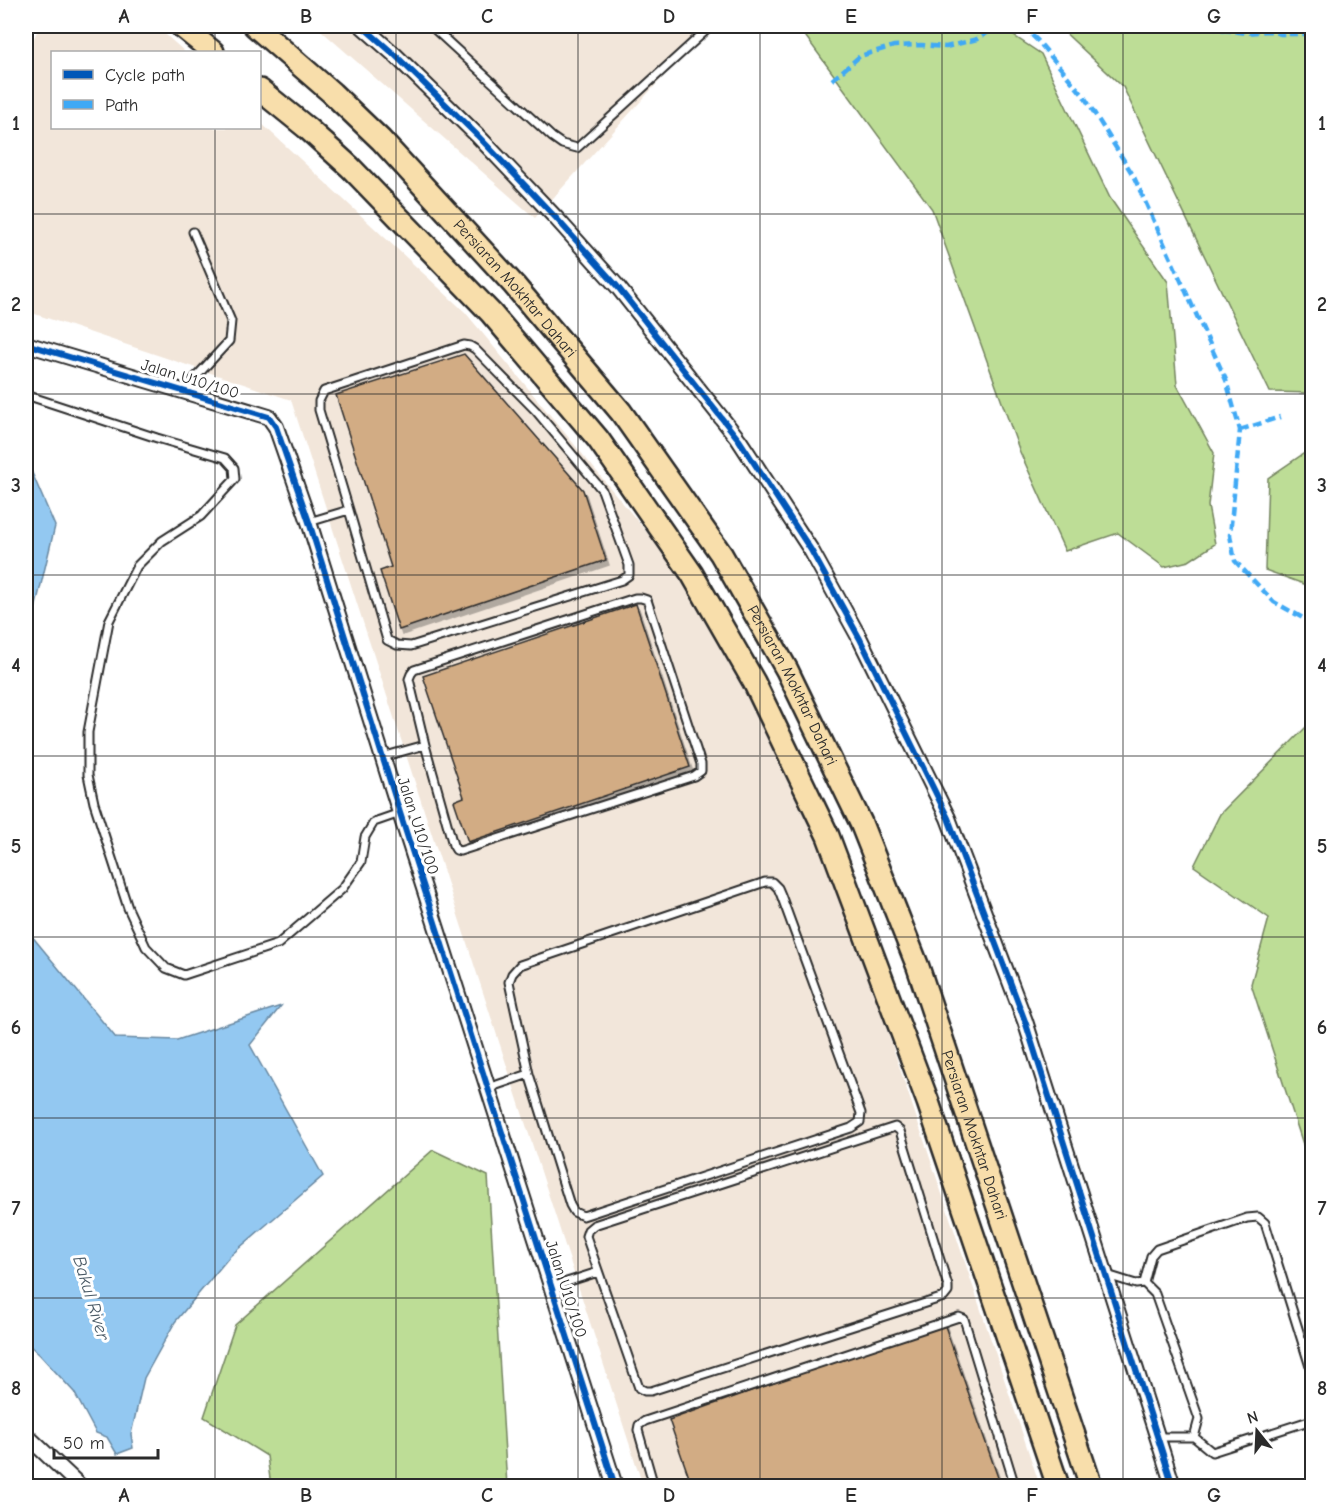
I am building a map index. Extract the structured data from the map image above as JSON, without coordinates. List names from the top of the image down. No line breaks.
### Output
{"streets":{"main road":["Persiaran Mokhtar Dahari"],"street":["Jalan U10/100"]},"water":["Bakul River"],"legend":["Cycle path","Path"],"scale_bar":"50 m","north":"top","grid":{"columns":["A","B","C","D","E","F","G"],"rows":["1","2","3","4","5","6","7","8"]}}
